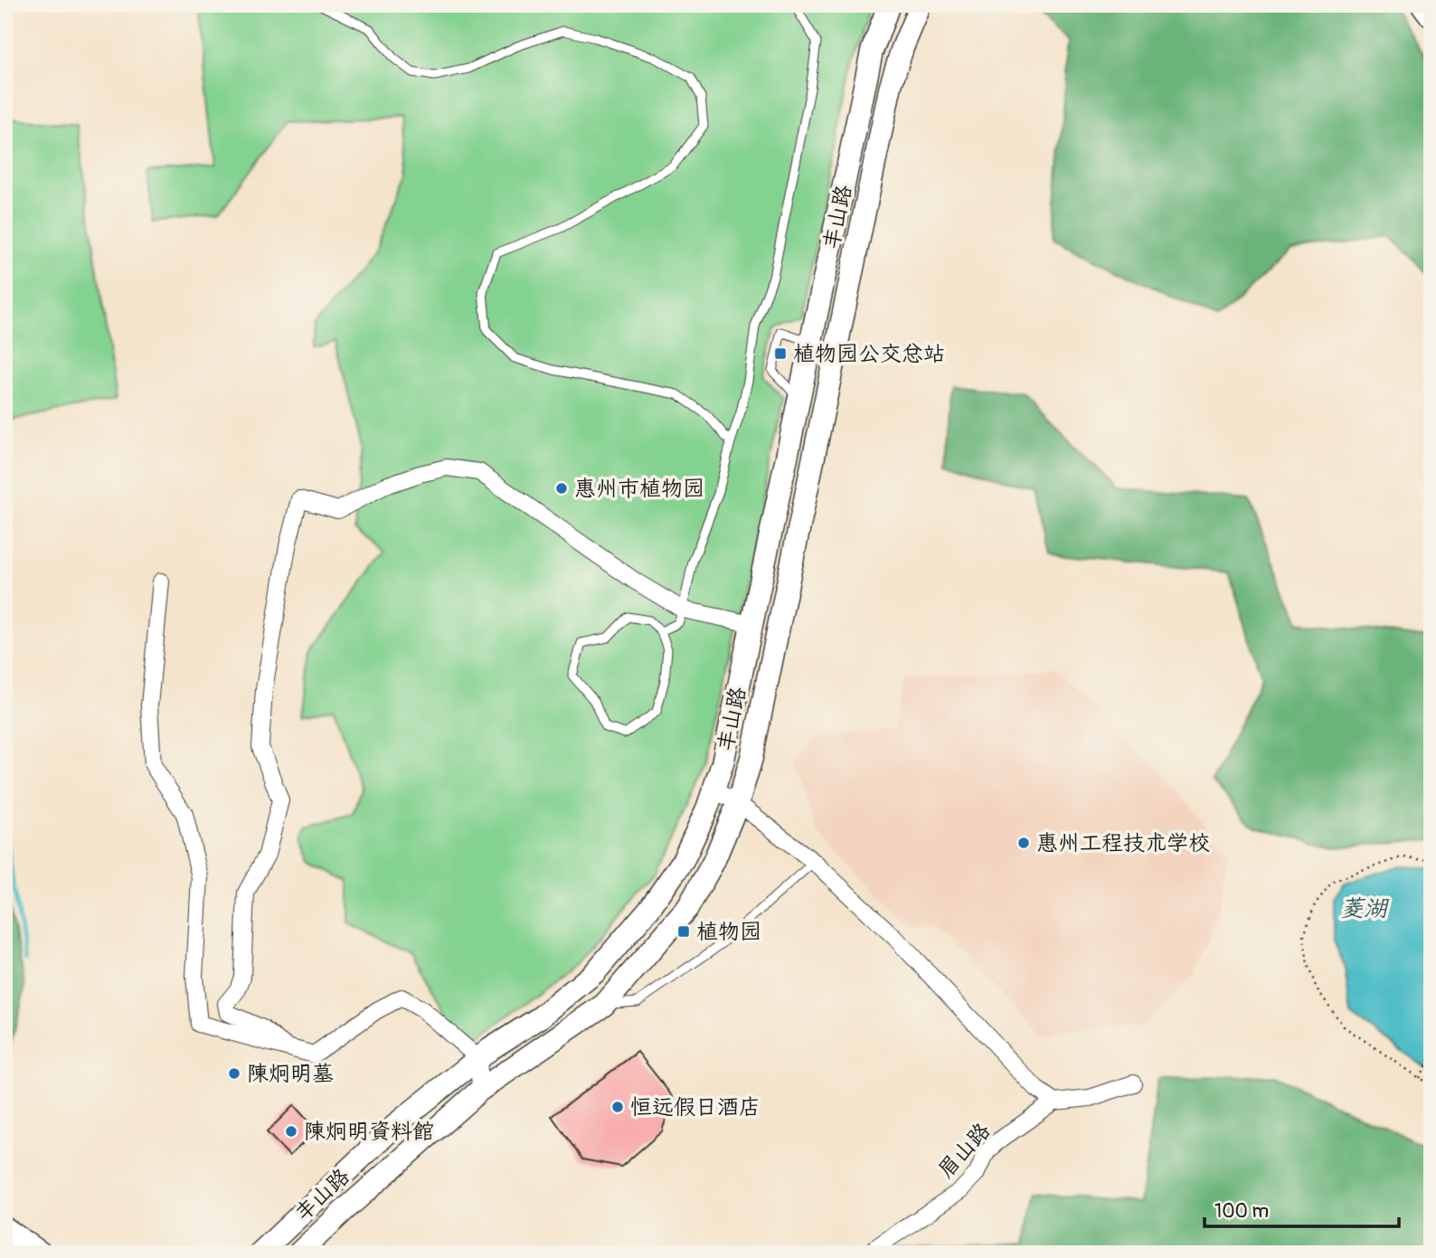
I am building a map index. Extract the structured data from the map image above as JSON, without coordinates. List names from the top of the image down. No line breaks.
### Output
{"streets":{"main road":["丰山路"],"street":["眉山路"]},"water":["菱湖"],"places":{"transit":["植物园公交总站","植物园"],"other":["惠州市植物园","惠州工程技术学校","陳炯明墓","恒远假日酒店","陳炯明資料館"]},"scale_bar":"100 m"}
